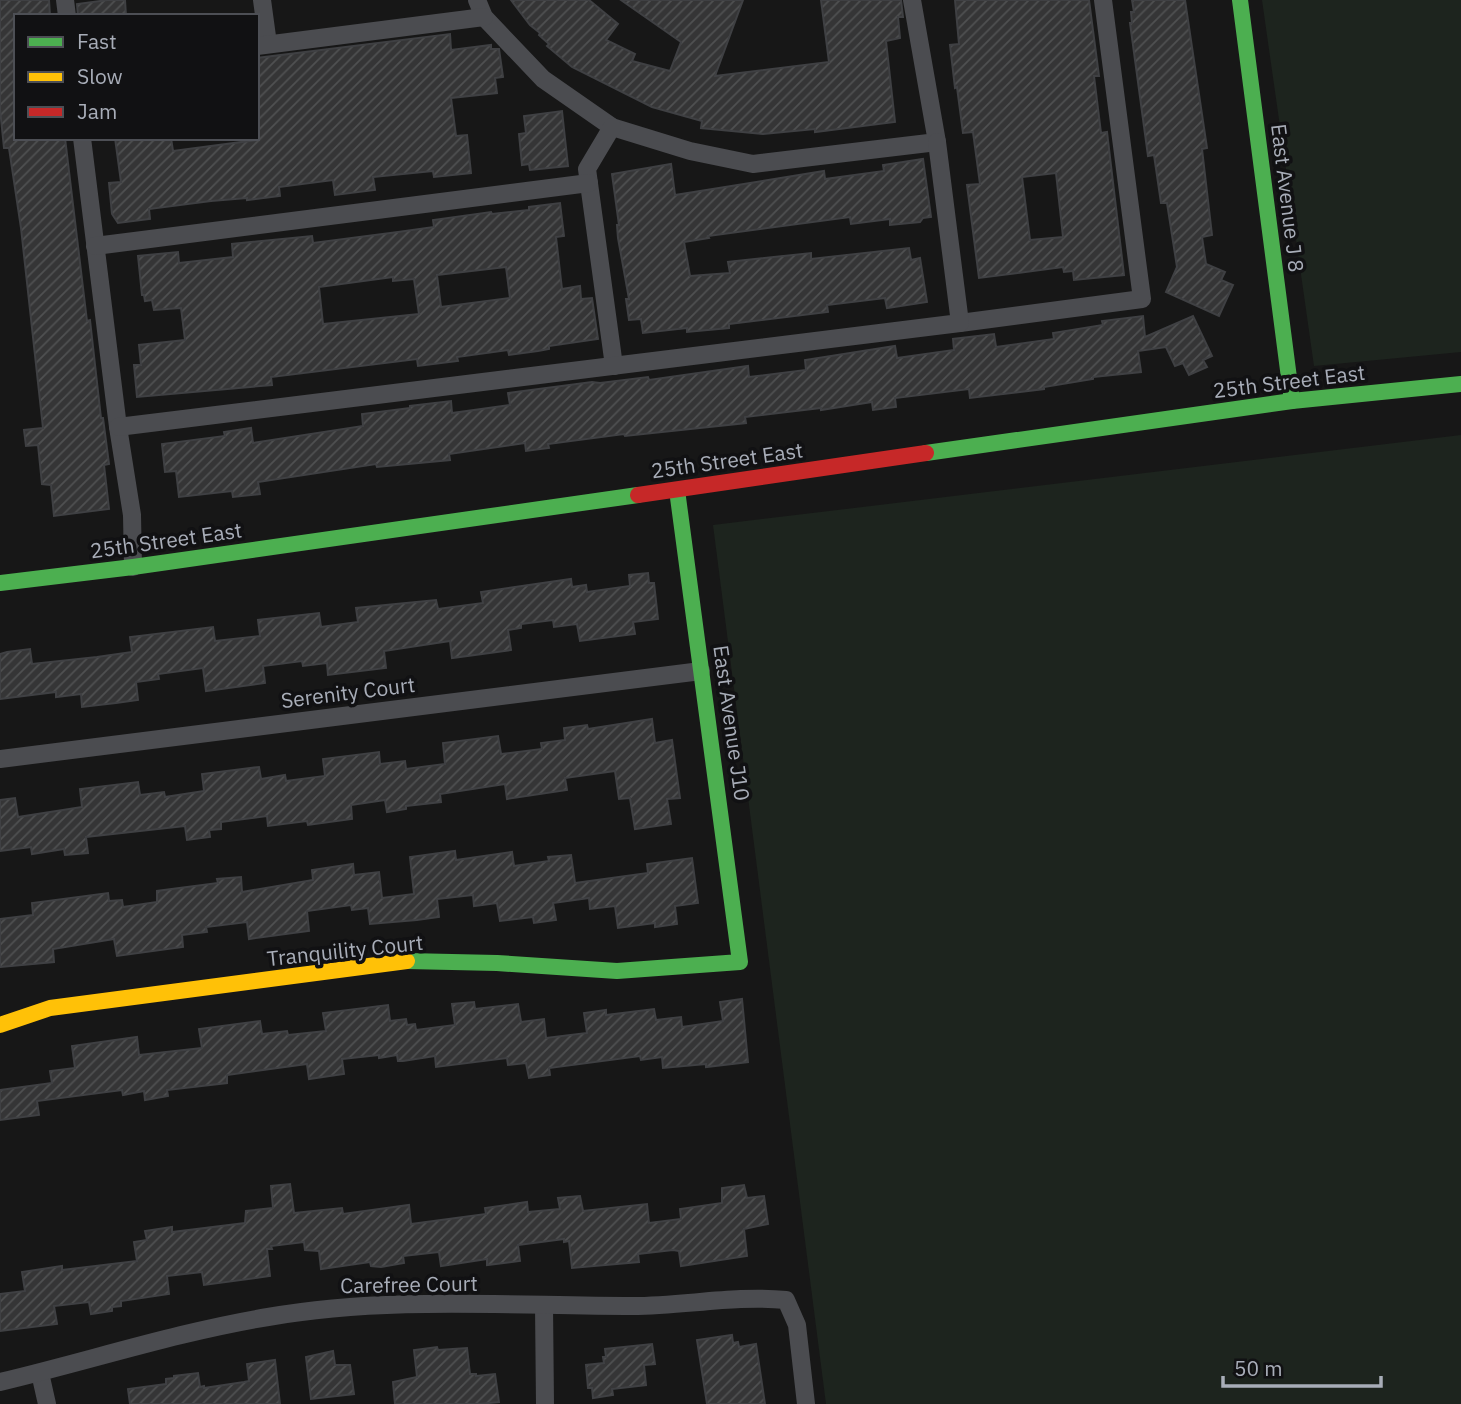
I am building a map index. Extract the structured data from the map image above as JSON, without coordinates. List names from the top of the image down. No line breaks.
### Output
{"streets":{"street":["East Avenue J 8","25th Street East","Serenity Court","East Avenue J10","Tranquility Court","Carefree Court"]},"crossings":[["East Avenue J 8","25th Street East"],["25th Street East","East Avenue J10"],["Serenity Court","East Avenue J10"],["East Avenue J10","Tranquility Court"]],"legend":["Fast","Slow","Jam"],"scale_bar":"50 m"}
